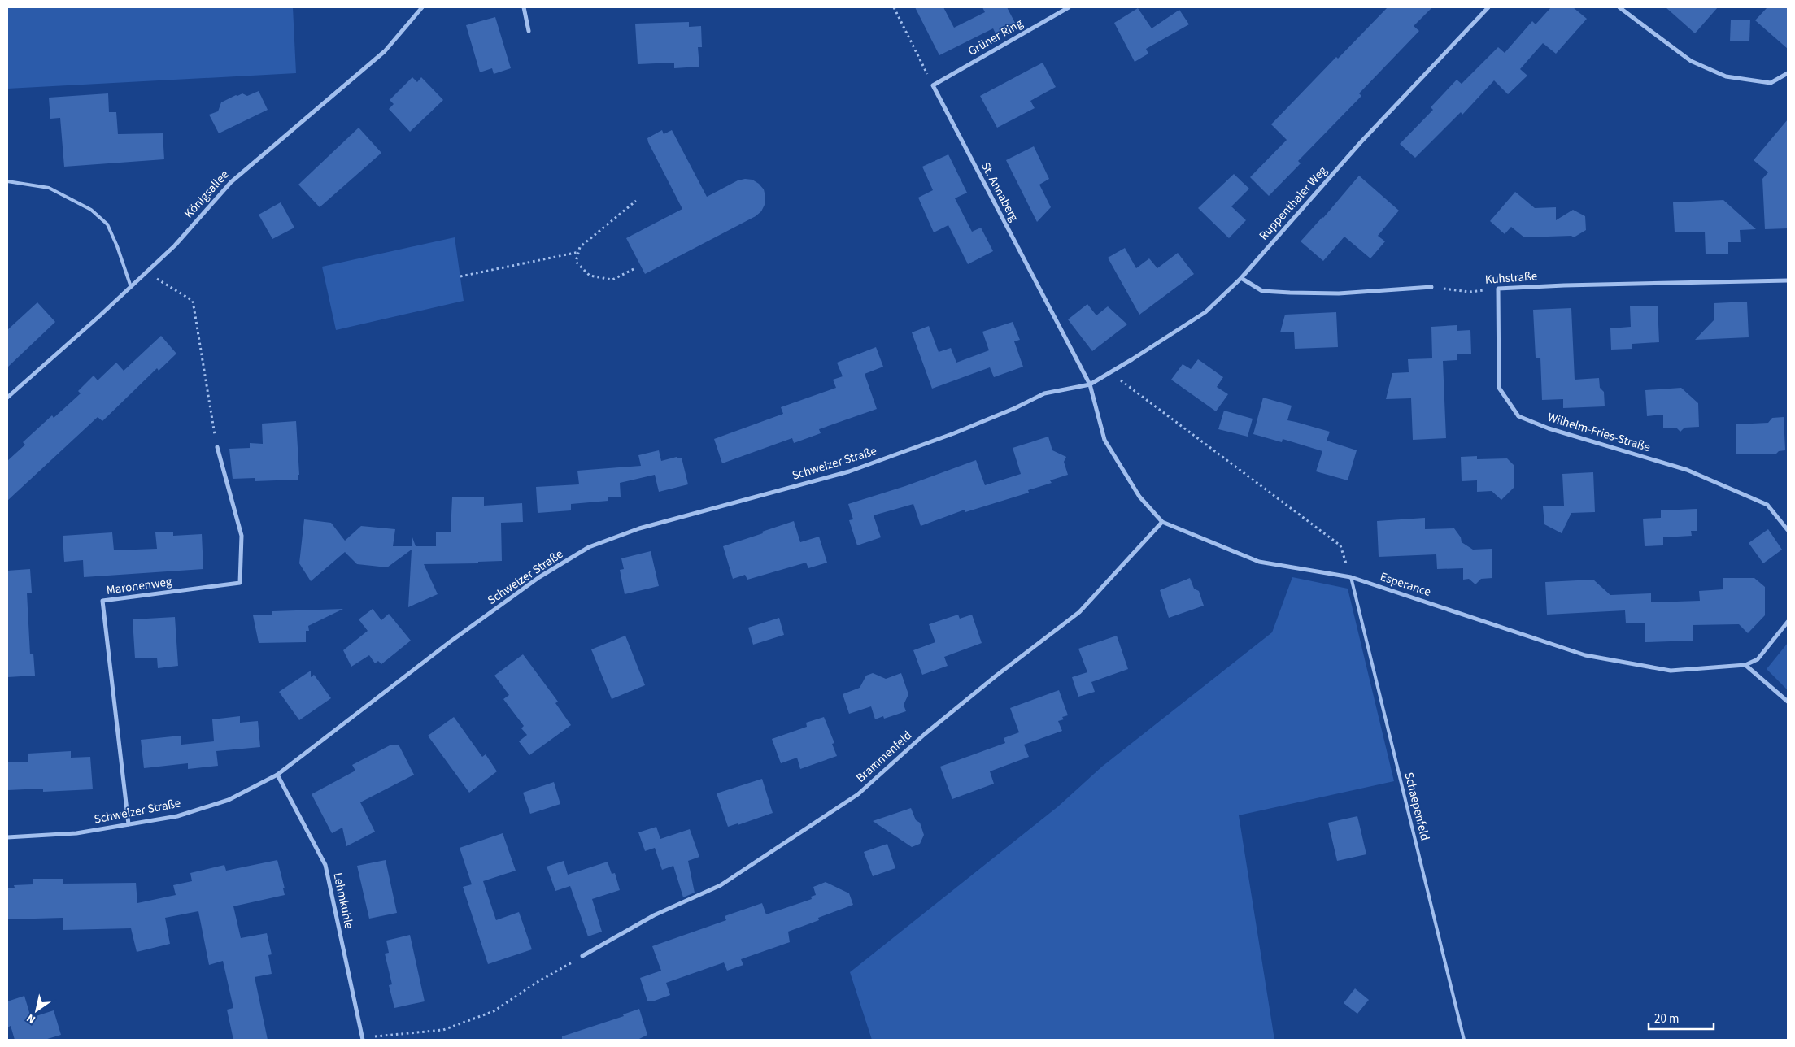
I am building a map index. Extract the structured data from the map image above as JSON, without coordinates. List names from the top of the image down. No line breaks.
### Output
{"streets":{"street":["Grüner Ring","St. Annaberg","Königsallee","Ruppenthaler Weg","Kuhstraße","Wilhelm-Fries-Straße","Schweizer Straße","Esperance","Maronenweg","Brammenfeld","Lehmkuhle"],"lane":["Schaepenfeld"]},"crossings":[["Grüner Ring","St. Annaberg"],["St. Annaberg","Ruppenthaler Weg"],["St. Annaberg","Schweizer Straße"],["St. Annaberg","Esperance"],["Ruppenthaler Weg","Schweizer Straße"],["Ruppenthaler Weg","Esperance"],["Kuhstraße","Wilhelm-Fries-Straße"],["Schweizer Straße","Esperance"],["Schweizer Straße","Maronenweg"],["Schweizer Straße","Lehmkuhle"],["Esperance","Brammenfeld"],["Esperance","Schaepenfeld"]],"scale_bar":"20 m","north":"bottom left"}
